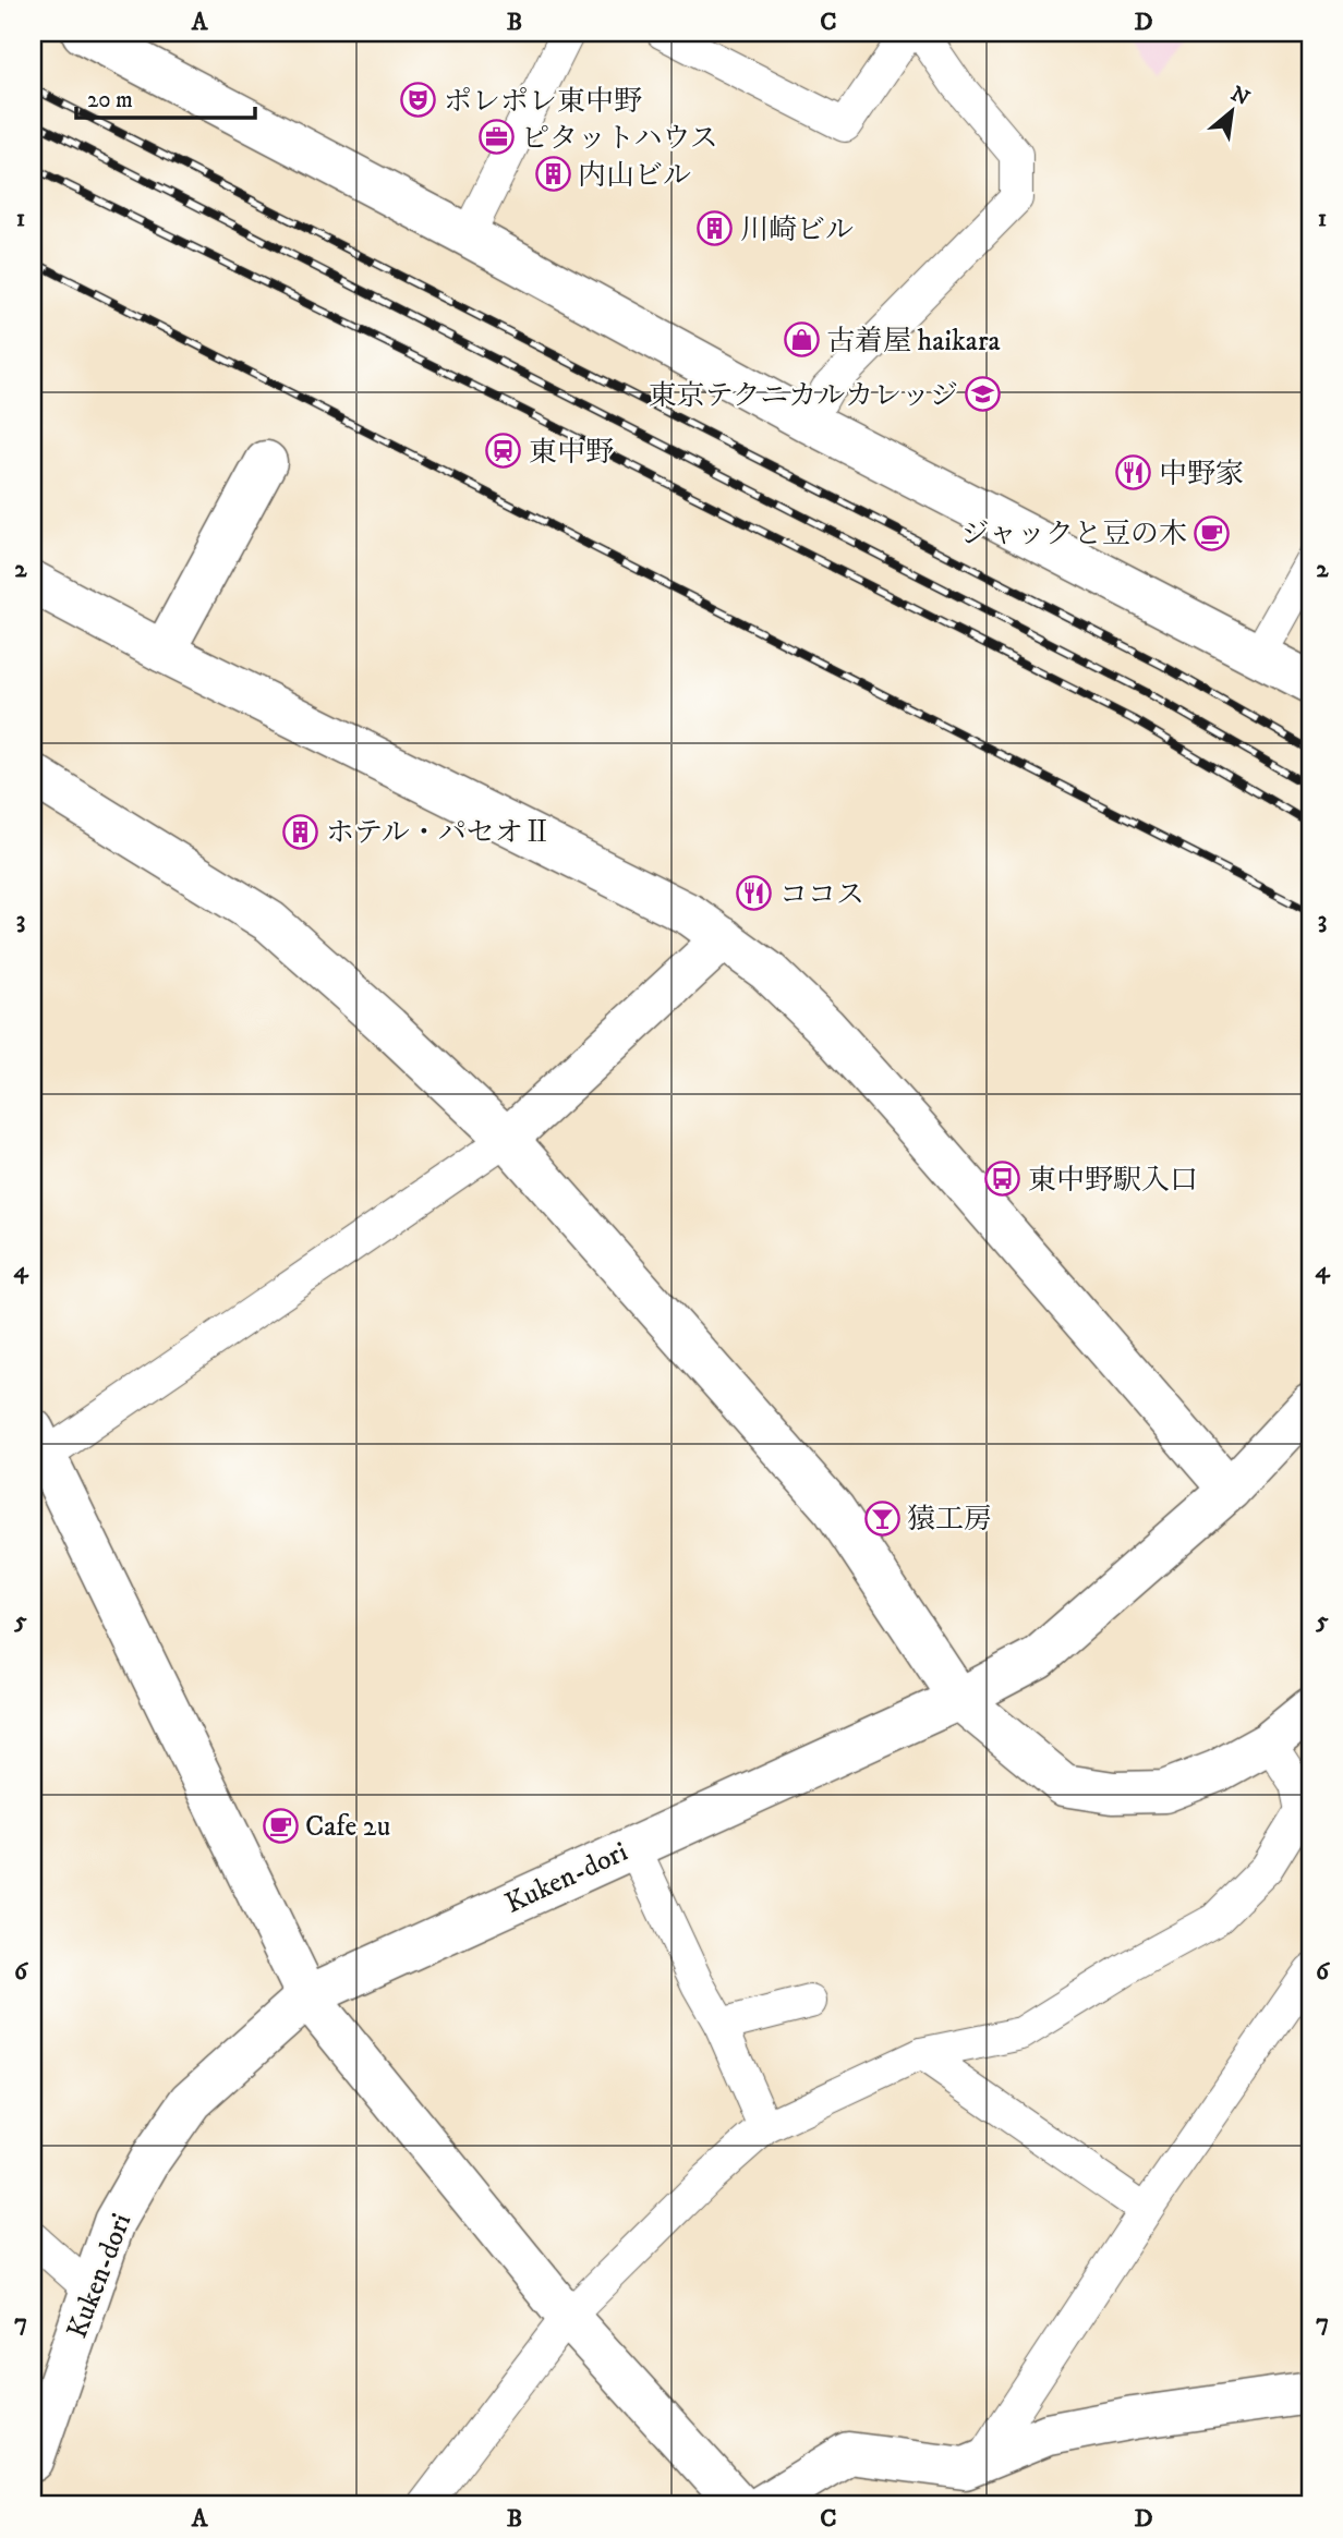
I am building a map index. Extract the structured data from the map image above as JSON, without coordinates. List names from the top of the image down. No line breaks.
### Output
{"streets":{"street":["Kuken-dori"]},"places":{"theatre":["ポレポレ東中野"],"office":["ピタットハウス"],"building":["内山ビル","川崎ビル","ホテル・パセオⅡ"],"shop":["古着屋 haikara"],"school or university":["東京テクニカルカレッジ"],"station":["東中野"],"restaurant":["中野家","ココス"],"cafe":["ジャックと豆の木","Cafe 2u"],"bus stop":["東中野駅入口"],"bar":["猿工房"]},"scale_bar":"20 m","north":"top right","grid":{"columns":["A","B","C","D"],"rows":["1","2","3","4","5","6","7"]}}
